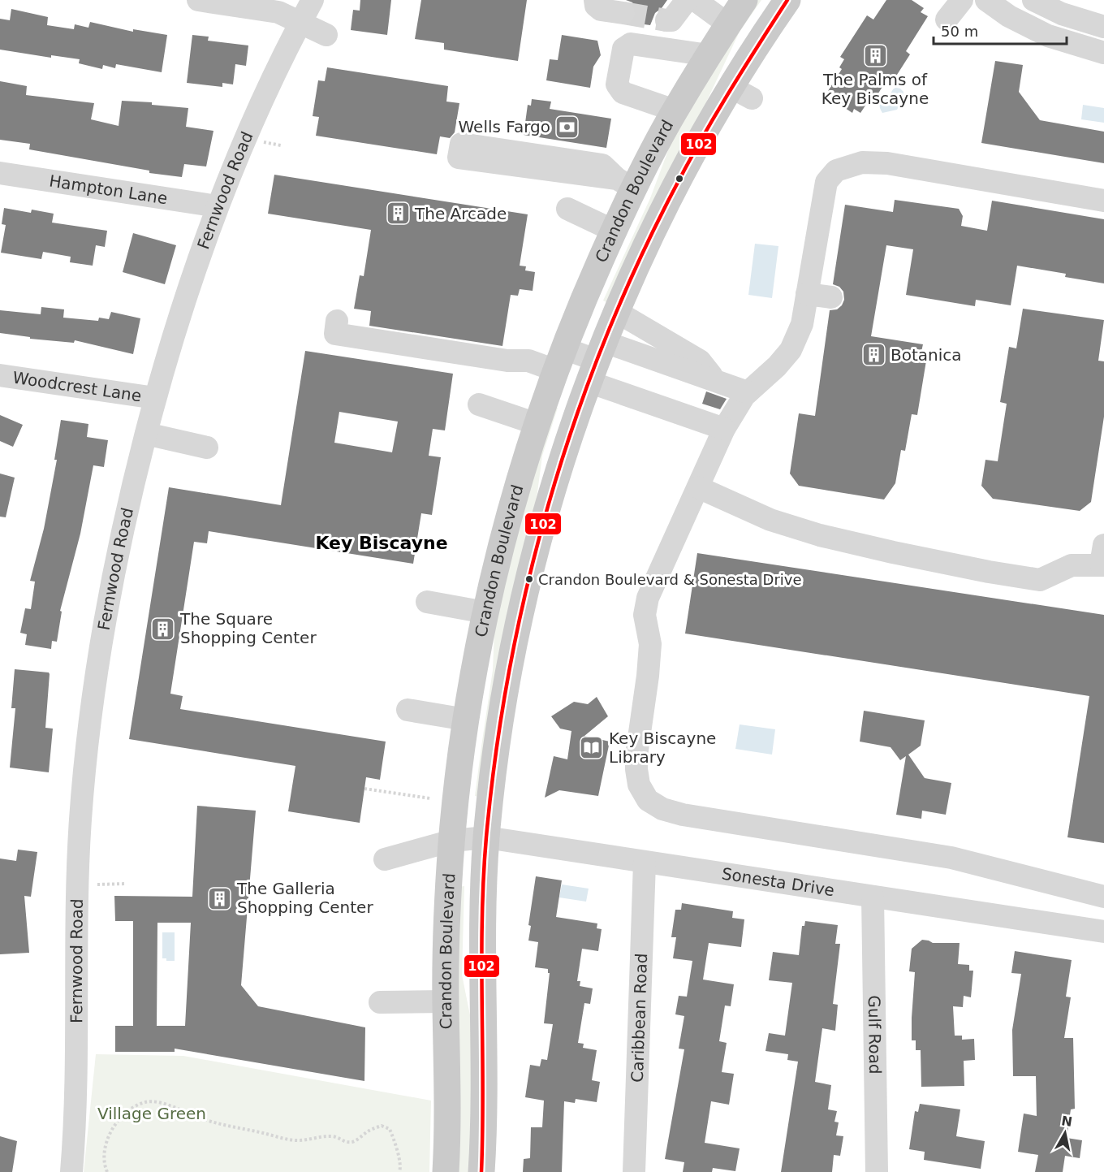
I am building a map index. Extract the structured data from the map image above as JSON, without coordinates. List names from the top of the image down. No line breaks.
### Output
{"streets":{"main road":["Crandon Boulevard"],"street":["Hampton Lane","Fernwood Road","Woodcrest Lane","Sonesta Drive","Caribbean Road","Gulf Road"]},"crossings":[["Hampton Lane","Fernwood Road"],["Fernwood Road","Woodcrest Lane"],["Crandon Boulevard","Sonesta Drive"],["Sonesta Drive","Caribbean Road"],["Sonesta Drive","Gulf Road"]],"districts":["Key Biscayne"],"parks":["Village Green"],"places":{"building":["The Palms of Key Biscayne","The Arcade","Botanica","The Square Shopping Center","The Galleria Shopping Center"],"bank":["Wells Fargo"],"other":["Crandon Boulevard & Sonesta Drive"],"library":["Key Biscayne Library"]},"lines":["transit line 102"],"scale_bar":"50 m","north":"top"}
